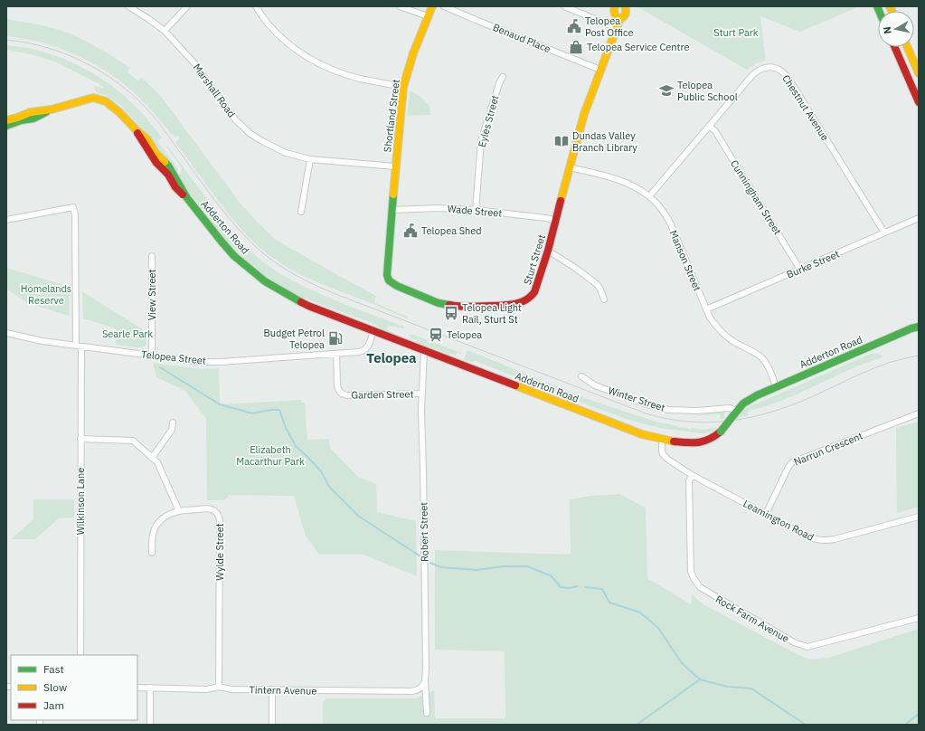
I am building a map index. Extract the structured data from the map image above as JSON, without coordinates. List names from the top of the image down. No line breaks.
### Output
{"streets":{"main road":["Shortland Street","Adderton Road","Sturt Street"],"street":["Benaud Place","Marshall Road","Chestnut Avenue","Eyles Street","Cunningham Street","Wade Street","Manson Street","Burke Street","View Street","Telopea Street","Garden Street","Winter Street","Narrun Crescent","Wilkinson Lane","Leamington Road","Robert Street","Wylde Street","Rock Farm Avenue","Tintern Avenue"]},"crossings":[["Benaud Place","Sturt Street"],["Marshall Road","Shortland Street"],["Chestnut Avenue","Cunningham Street"],["Chestnut Avenue","Manson Street"],["Chestnut Avenue","Burke Street"],["Shortland Street","Wade Street"],["Shortland Street","Sturt Street"],["Eyles Street","Wade Street"],["Cunningham Street","Burke Street"],["Wade Street","Sturt Street"],["Adderton Road","Manson Street"],["Adderton Road","Telopea Street"],["Adderton Road","Winter Street"],["Adderton Road","Leamington Road"],["Adderton Road","Robert Street"],["Sturt Street","Manson Street"],["Manson Street","Burke Street"],["View Street","Telopea Street"],["Telopea Street","Garden Street"],["Telopea Street","Wilkinson Lane"],["Garden Street","Robert Street"],["Narrun Crescent","Leamington Road"],["Leamington Road","Rock Farm Avenue"],["Robert Street","Tintern Avenue"],["Wylde Street","Tintern Avenue"]],"districts":["Telopea"],"parks":["Sturt Park","Homelands Reserve","Searle Park","Elizabeth Macarthur Park"],"places":{"public building":["Telopea Post Office","Telopea Shed"],"shop":["Telopea Service Centre"],"school or university":["Telopea Public School"],"library":["Dundas Valley Branch Library"],"bus stop":["Telopea Light Rail, Sturt St"],"station":["Telopea"],"fuel station":["Budget Petrol Telopea"]},"legend":["Fast","Slow","Jam"],"north":"left"}
